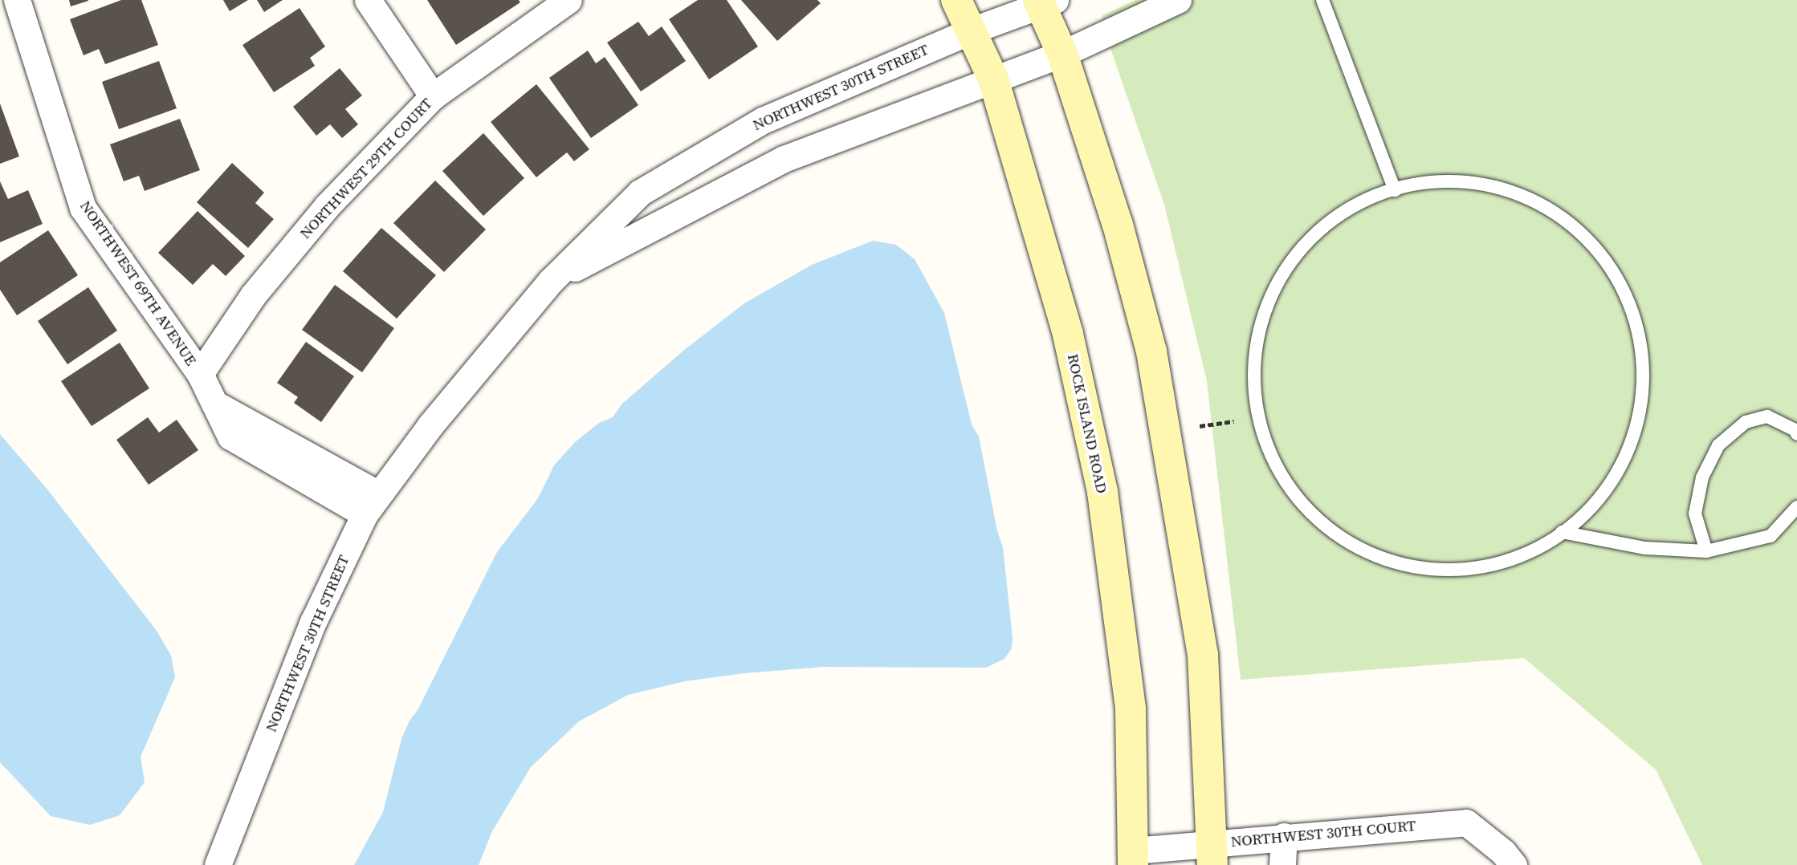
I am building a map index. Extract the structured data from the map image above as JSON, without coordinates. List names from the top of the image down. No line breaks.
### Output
{"streets":{"main road":["ROCK ISLAND ROAD"],"street":["NORTHWEST 30TH STREET","NORTHWEST 29TH COURT","NORTHWEST 69TH AVENUE","NORTHWEST 30TH COURT"]},"crossings":[["NORTHWEST 30TH STREET","NORTHWEST 69TH AVENUE"],["NORTHWEST 30TH STREET","ROCK ISLAND ROAD"],["NORTHWEST 29TH COURT","NORTHWEST 69TH AVENUE"],["ROCK ISLAND ROAD","NORTHWEST 30TH COURT"]]}
